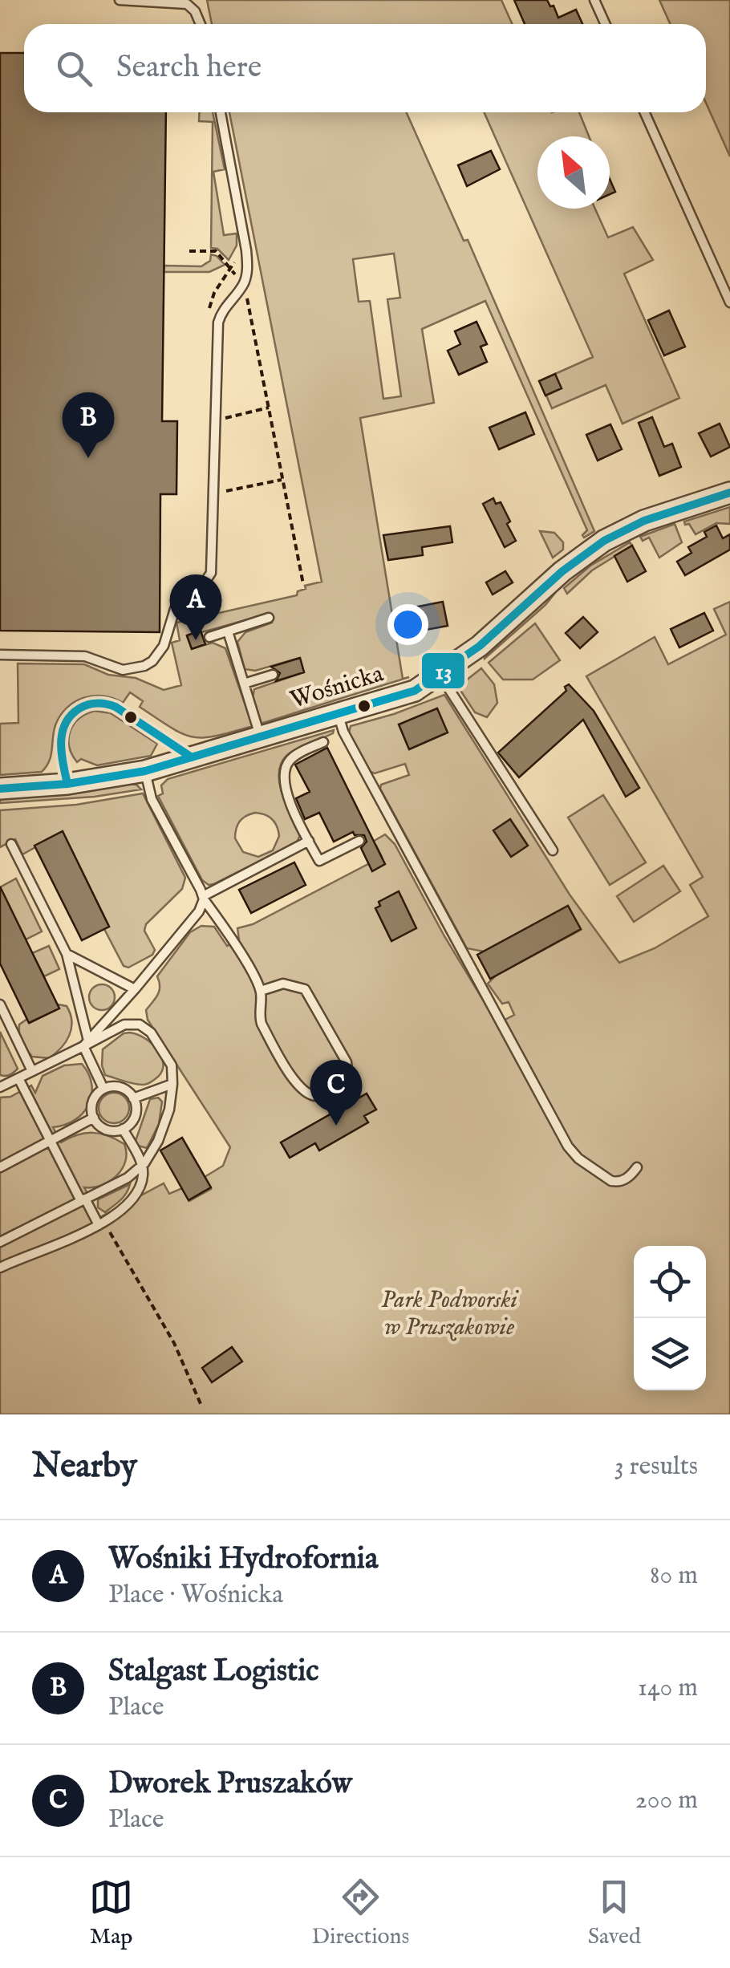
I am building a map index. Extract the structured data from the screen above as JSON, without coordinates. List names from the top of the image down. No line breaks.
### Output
{"streets":{"street":["Wośnicka"]},"parks":["Park Podworski w Pruszakowie"],"lines":["transit line 13"],"north":"top left","page":{"search":"Search here","pins":["B","A","C"],"heading":["Nearby","3 results"],"list":[{"mark":"A","name":"Wośniki Hydrofornia","note":"Place · Wośnicka","value":"80 m"},{"mark":"B","name":"Stalgast Logistic","note":"Place","value":"140 m"},{"mark":"C","name":"Dworek Pruszaków","note":"Place","value":"200 m"}],"nav":["Map","Directions","Saved"]}}
